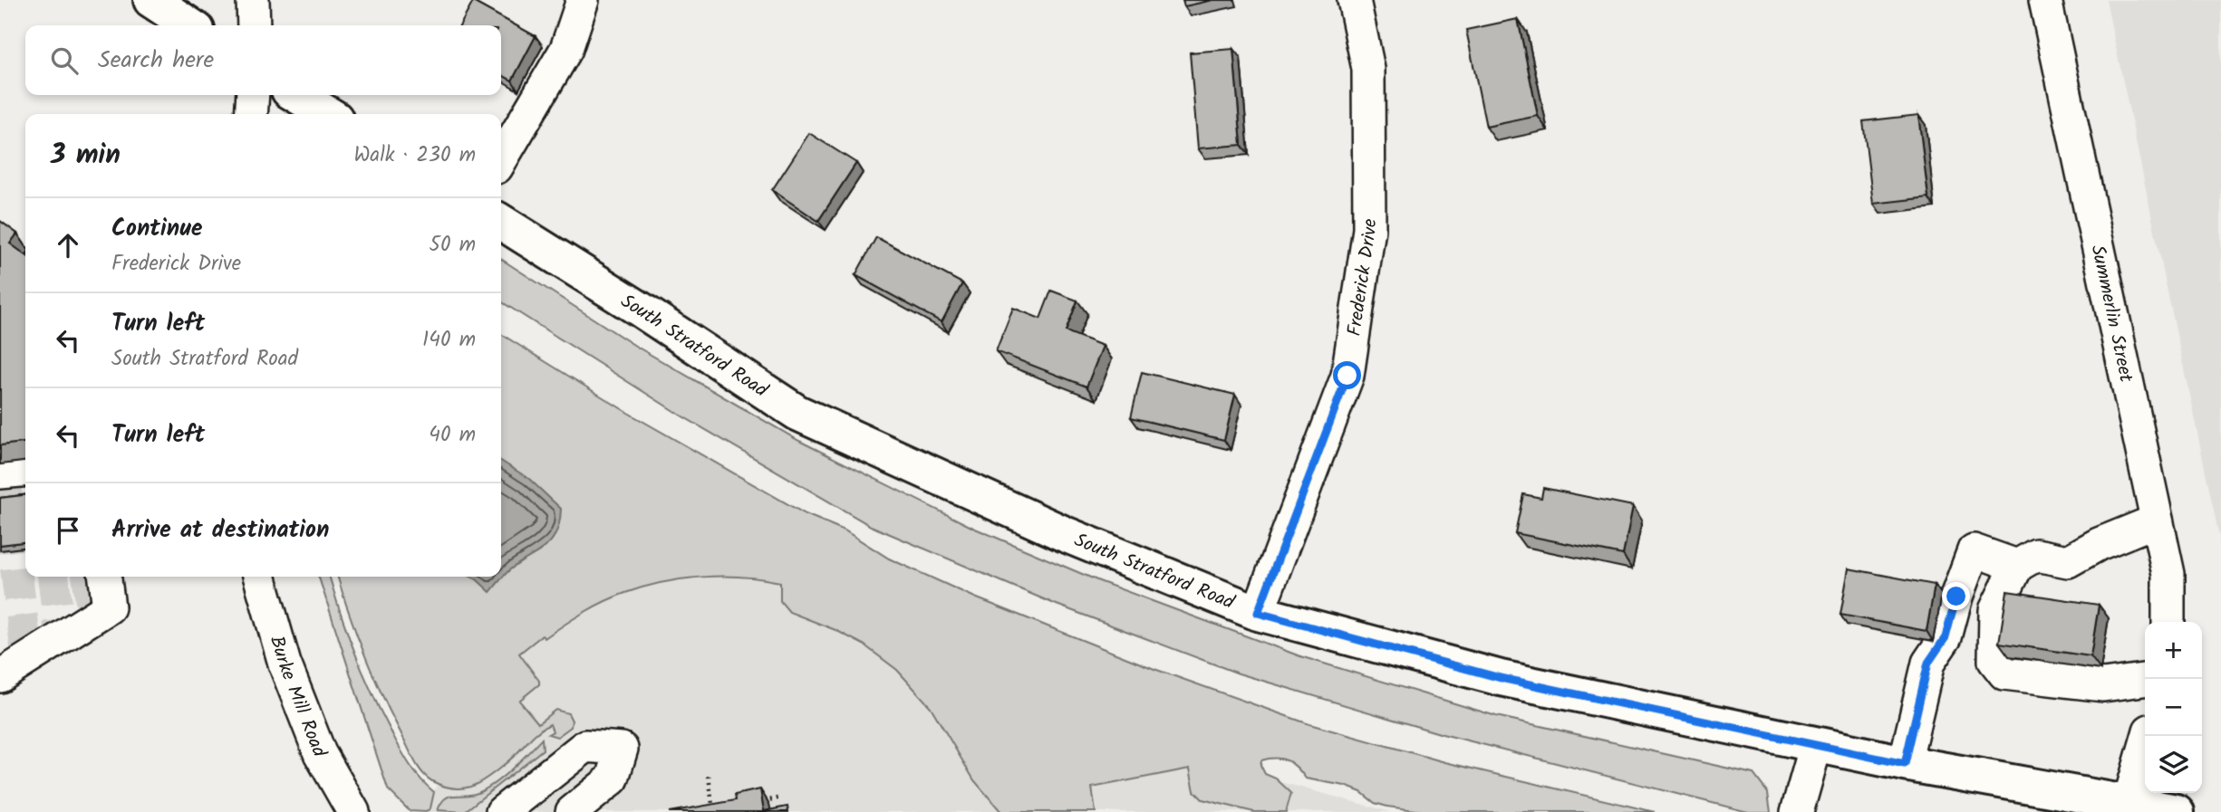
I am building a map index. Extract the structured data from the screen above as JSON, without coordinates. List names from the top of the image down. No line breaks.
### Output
{"streets":{"main road":["South Stratford Road"],"street":["Frederick Drive","Summerlin Street","Burke Mill Road"]},"crossings":[["Frederick Drive","South Stratford Road"]],"page":{"search":"Search here","heading":["3 min","Walk · 230 m"],"list":[["Continue","Frederick Drive","50 m"],["Turn left","South Stratford Road","140 m"],["Turn left","40 m"],"Arrive at destination"],"map_buttons":["+","−"]}}
